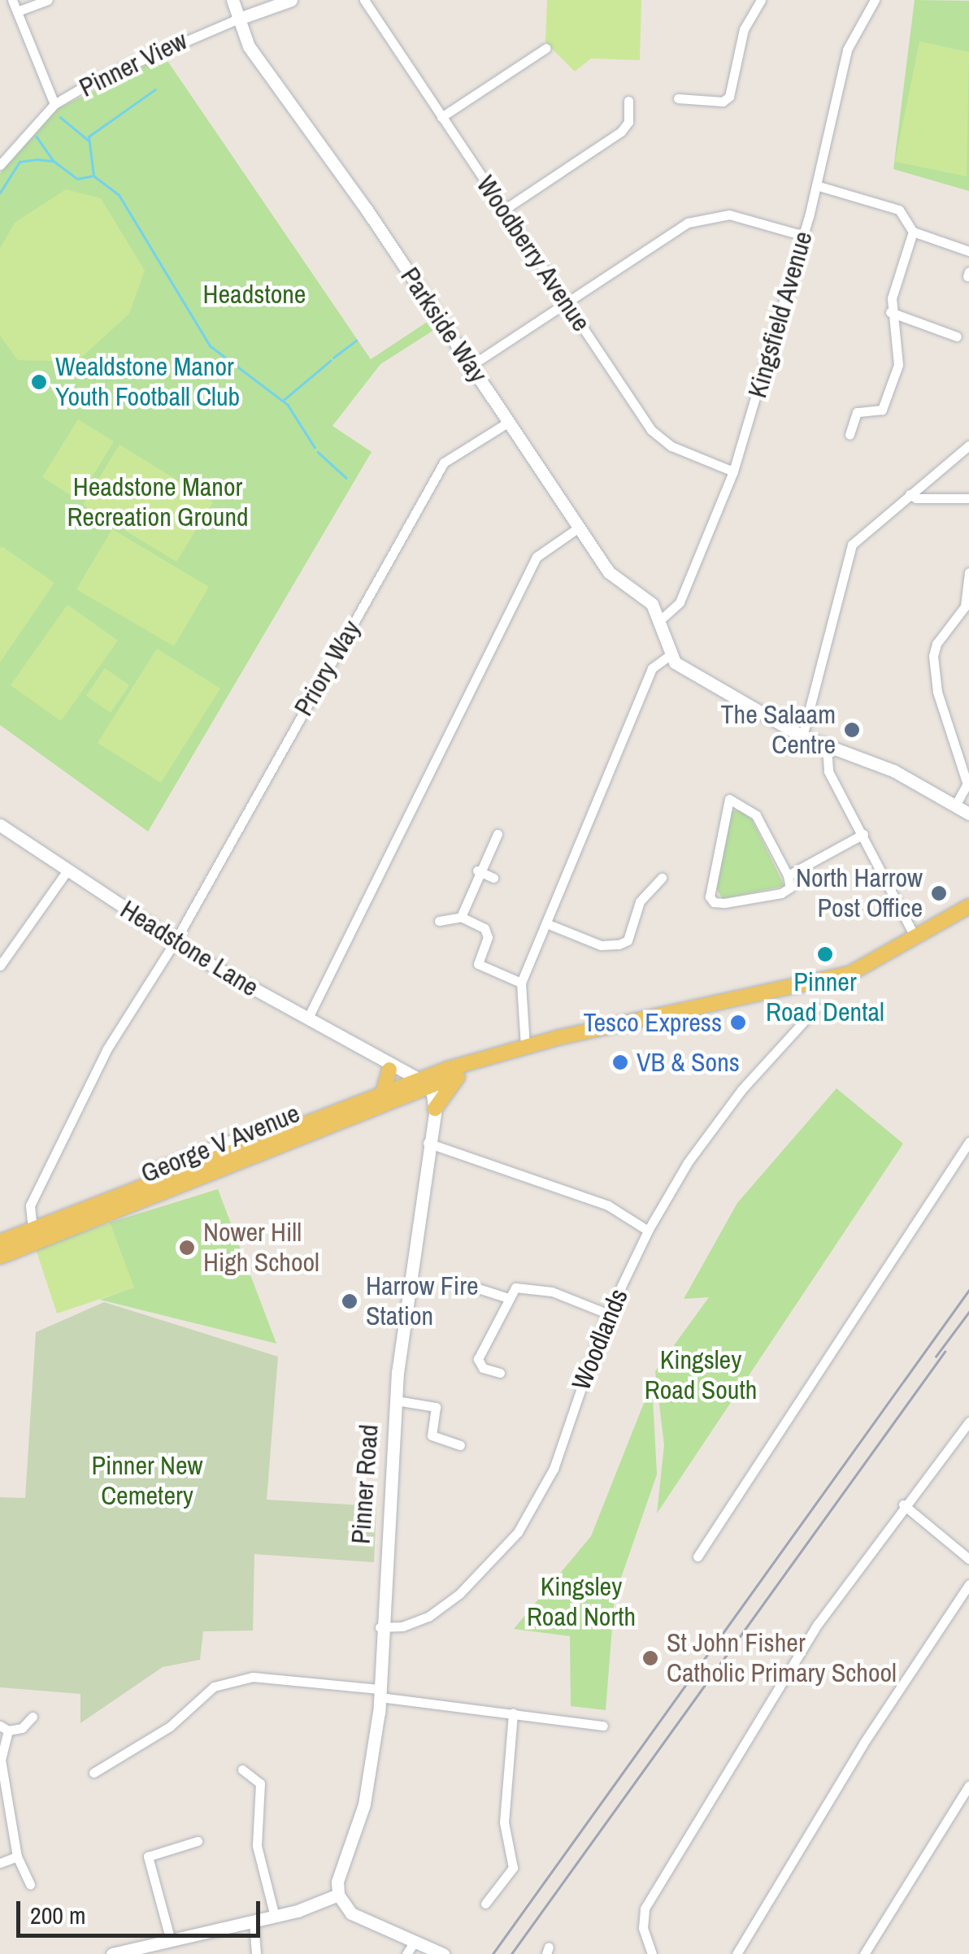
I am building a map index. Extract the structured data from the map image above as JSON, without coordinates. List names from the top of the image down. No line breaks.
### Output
{"streets":{"main road":["George V Avenue"],"street":["Pinner View","Woodberry Avenue","Kingsfield Avenue","Parkside Way","Priory Way","Headstone Lane","Woodlands","Pinner Road"]},"crossings":[["Pinner View","Parkside Way"],["Woodberry Avenue","Kingsfield Avenue"],["Kingsfield Avenue","Parkside Way"],["Parkside Way","Priory Way"],["Priory Way","Headstone Lane"],["Priory Way","George V Avenue"],["Headstone Lane","George V Avenue"],["Woodlands","Pinner Road"]],"parks":["Headstone","Headstone Manor Recreation Ground","Kingsley Road South","Pinner New Cemetery","Kingsley Road North"],"places":["Wealdstone Manor Youth Football Club","The Salaam Centre","North Harrow Post Office","Pinner Road Dental","Tesco Express","VB & Sons","Nower Hill High School","Harrow Fire Station","St John Fisher Catholic Primary School"],"scale_bar":"200 m"}
